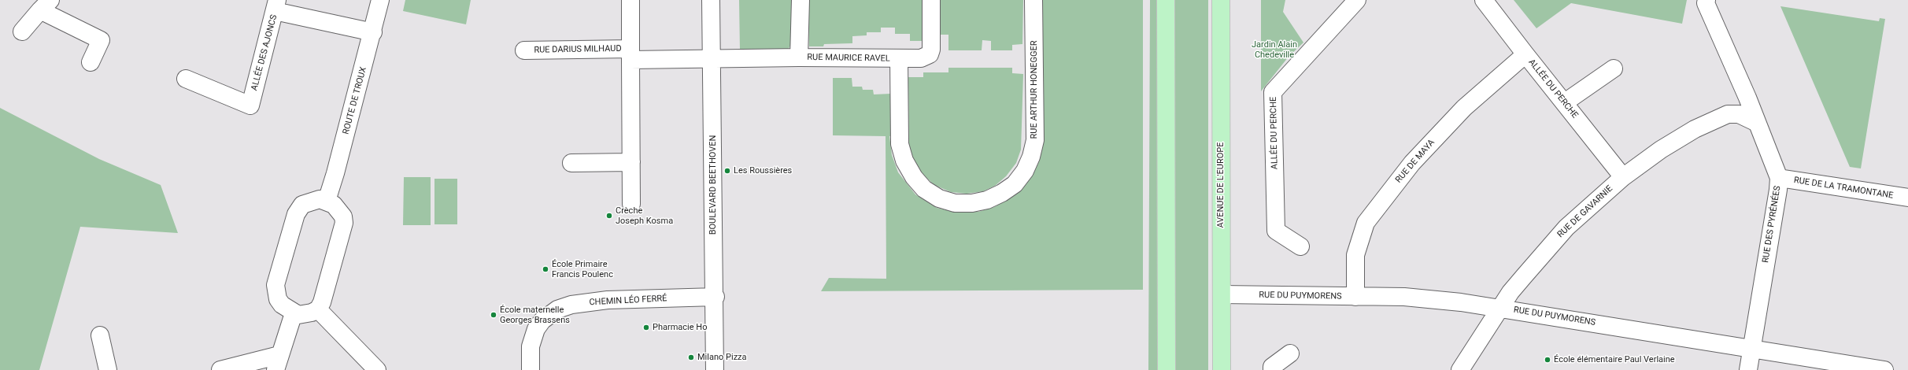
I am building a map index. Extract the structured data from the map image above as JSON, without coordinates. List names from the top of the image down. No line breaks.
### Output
{"streets":{"main road":["AVENUE DE L'EUROPE"],"street":["RUE DARIUS MILHAUD","ALLÉE DES AJONCS","RUE MAURICE RAVEL","ALLÉE DU PERCHE","RUE ARTHUR HONEGGER","ROUTE DE TROUX","RUE DE MAYA","BOULEVARD BEETHOVEN","RUE DE LA TRAMONTANE","RUE DE GAVARNIE","RUE DES PYRÉNÉES","RUE DU PUYMORENS","CHEMIN LÉO FERRÉ"]},"crossings":[["RUE DARIUS MILHAUD","RUE MAURICE RAVEL"],["ALLÉE DES AJONCS","ROUTE DE TROUX"],["RUE MAURICE RAVEL","RUE ARTHUR HONEGGER"],["RUE MAURICE RAVEL","BOULEVARD BEETHOVEN"],["ALLÉE DU PERCHE","RUE DE MAYA"],["ALLÉE DU PERCHE","RUE DE GAVARNIE"],["RUE DE MAYA","RUE DU PUYMORENS"],["BOULEVARD BEETHOVEN","CHEMIN LÉO FERRÉ"],["AVENUE DE L'EUROPE","RUE DU PUYMORENS"],["RUE DE LA TRAMONTANE","RUE DES PYRÉNÉES"],["RUE DE GAVARNIE","RUE DES PYRÉNÉES"],["RUE DE GAVARNIE","RUE DU PUYMORENS"],["RUE DES PYRÉNÉES","RUE DU PUYMORENS"]],"parks":["Jardin Alain Chedeville"],"places":["Les Roussières","Crèche Joseph Kosma","École Primaire Francis Poulenc","École maternelle Georges Brassens","Pharmacie Ho","Milano Pizza","École élémentaire Paul Verlaine"]}
